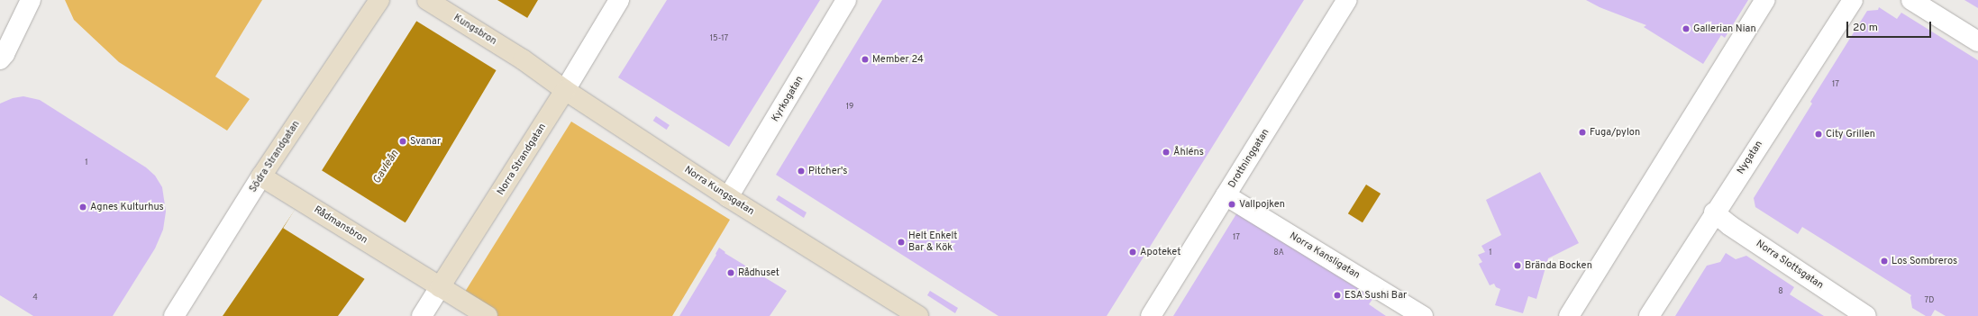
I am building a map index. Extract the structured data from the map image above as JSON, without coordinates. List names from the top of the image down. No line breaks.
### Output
{"streets":{"street":["Kungsbron","Kyrkogatan","Södra Strandgatan","Nygatan","Drottninggatan","Norra Strandgatan","Norra Kungsgatan","Rådmansbron","Norra Kansligatan","Norra Slottsgatan"]},"crossings":[["Kungsbron","Norra Kungsgatan"],["Kyrkogatan","Norra Kungsgatan"],["Södra Strandgatan","Rådmansbron"],["Nygatan","Norra Slottsgatan"],["Drottninggatan","Norra Kansligatan"],["Norra Strandgatan","Norra Kungsgatan"],["Norra Strandgatan","Rådmansbron"]],"water":["Gavleån"],"places":["Gallerian Nian","Member 24","Fuga/pylon","City Grillen","Svanar","Åhléns","Pitcher's","Vallpojken","Agnes Kulturhus","Helt Enkelt Bar & Kök","Apoteket","Los Sombreros","Brända Bocken","Rådhuset","ESA Sushi Bar"],"house_numbers":["15-17","17","19","1","17","8A","1","8","4","7D"],"scale_bar":"20 m"}
